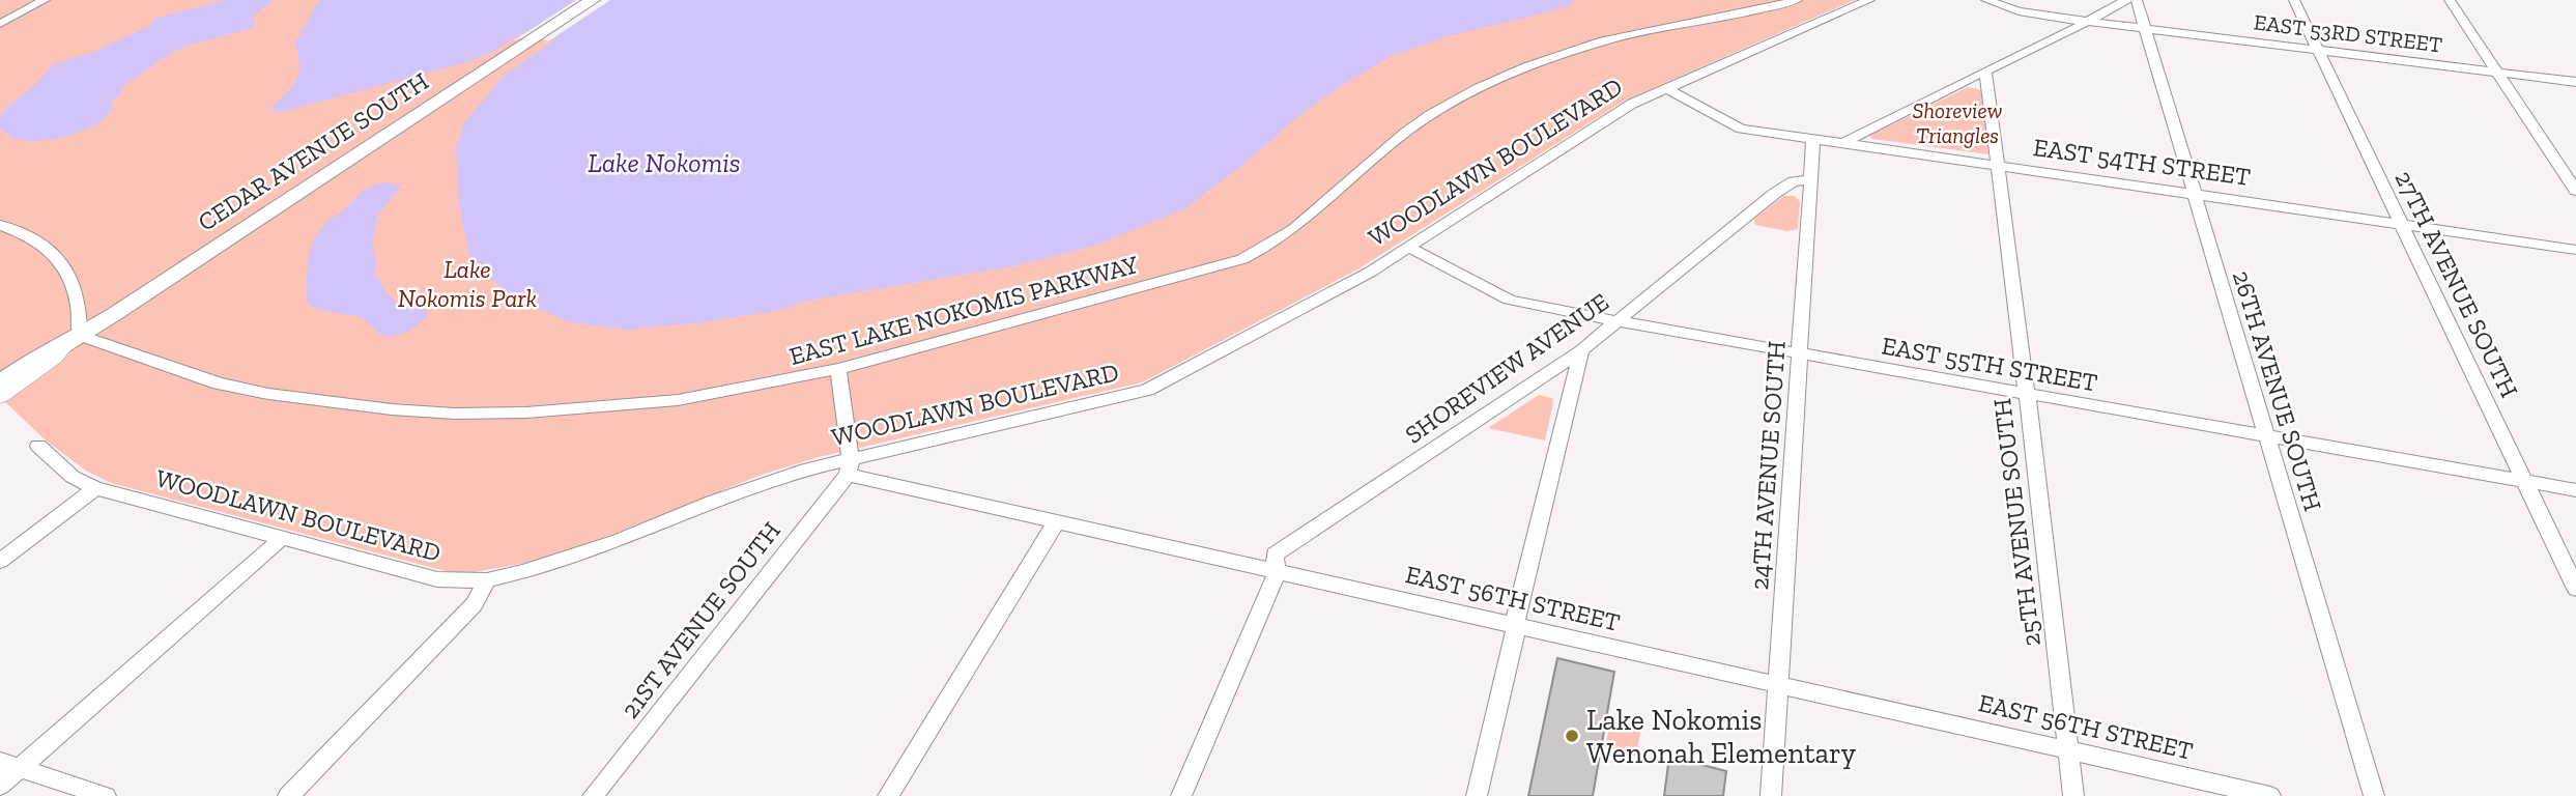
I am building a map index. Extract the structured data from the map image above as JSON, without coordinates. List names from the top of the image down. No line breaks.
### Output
{"streets":{"highway":["CEDAR AVENUE SOUTH"],"street":["EAST 53RD STREET","WOODLAWN BOULEVARD","EAST 54TH STREET","27TH AVENUE SOUTH","EAST LAKE NOKOMIS PARKWAY","EAST 55TH STREET","SHOREVIEW AVENUE","26TH AVENUE SOUTH","24TH AVENUE SOUTH","25TH AVENUE SOUTH","EAST 56TH STREET","21ST AVENUE SOUTH"]},"crossings":[["EAST 53RD STREET","27TH AVENUE SOUTH"],["EAST 53RD STREET","26TH AVENUE SOUTH"],["CEDAR AVENUE SOUTH","EAST LAKE NOKOMIS PARKWAY"],["WOODLAWN BOULEVARD","EAST 54TH STREET"],["WOODLAWN BOULEVARD","EAST 55TH STREET"],["WOODLAWN BOULEVARD","EAST 56TH STREET"],["WOODLAWN BOULEVARD","21ST AVENUE SOUTH"],["EAST 54TH STREET","27TH AVENUE SOUTH"],["EAST 54TH STREET","26TH AVENUE SOUTH"],["EAST 54TH STREET","24TH AVENUE SOUTH"],["EAST 54TH STREET","25TH AVENUE SOUTH"],["27TH AVENUE SOUTH","EAST 55TH STREET"],["EAST 55TH STREET","SHOREVIEW AVENUE"],["EAST 55TH STREET","26TH AVENUE SOUTH"],["EAST 55TH STREET","24TH AVENUE SOUTH"],["EAST 55TH STREET","25TH AVENUE SOUTH"],["SHOREVIEW AVENUE","24TH AVENUE SOUTH"],["SHOREVIEW AVENUE","EAST 56TH STREET"],["24TH AVENUE SOUTH","EAST 56TH STREET"],["25TH AVENUE SOUTH","EAST 56TH STREET"],["EAST 56TH STREET","21ST AVENUE SOUTH"]],"water":["Lake Nokomis"],"parks":["Shoreview Triangles","Lake Nokomis Park"],"places":["Lake Nokomis Wenonah Elementary"]}
